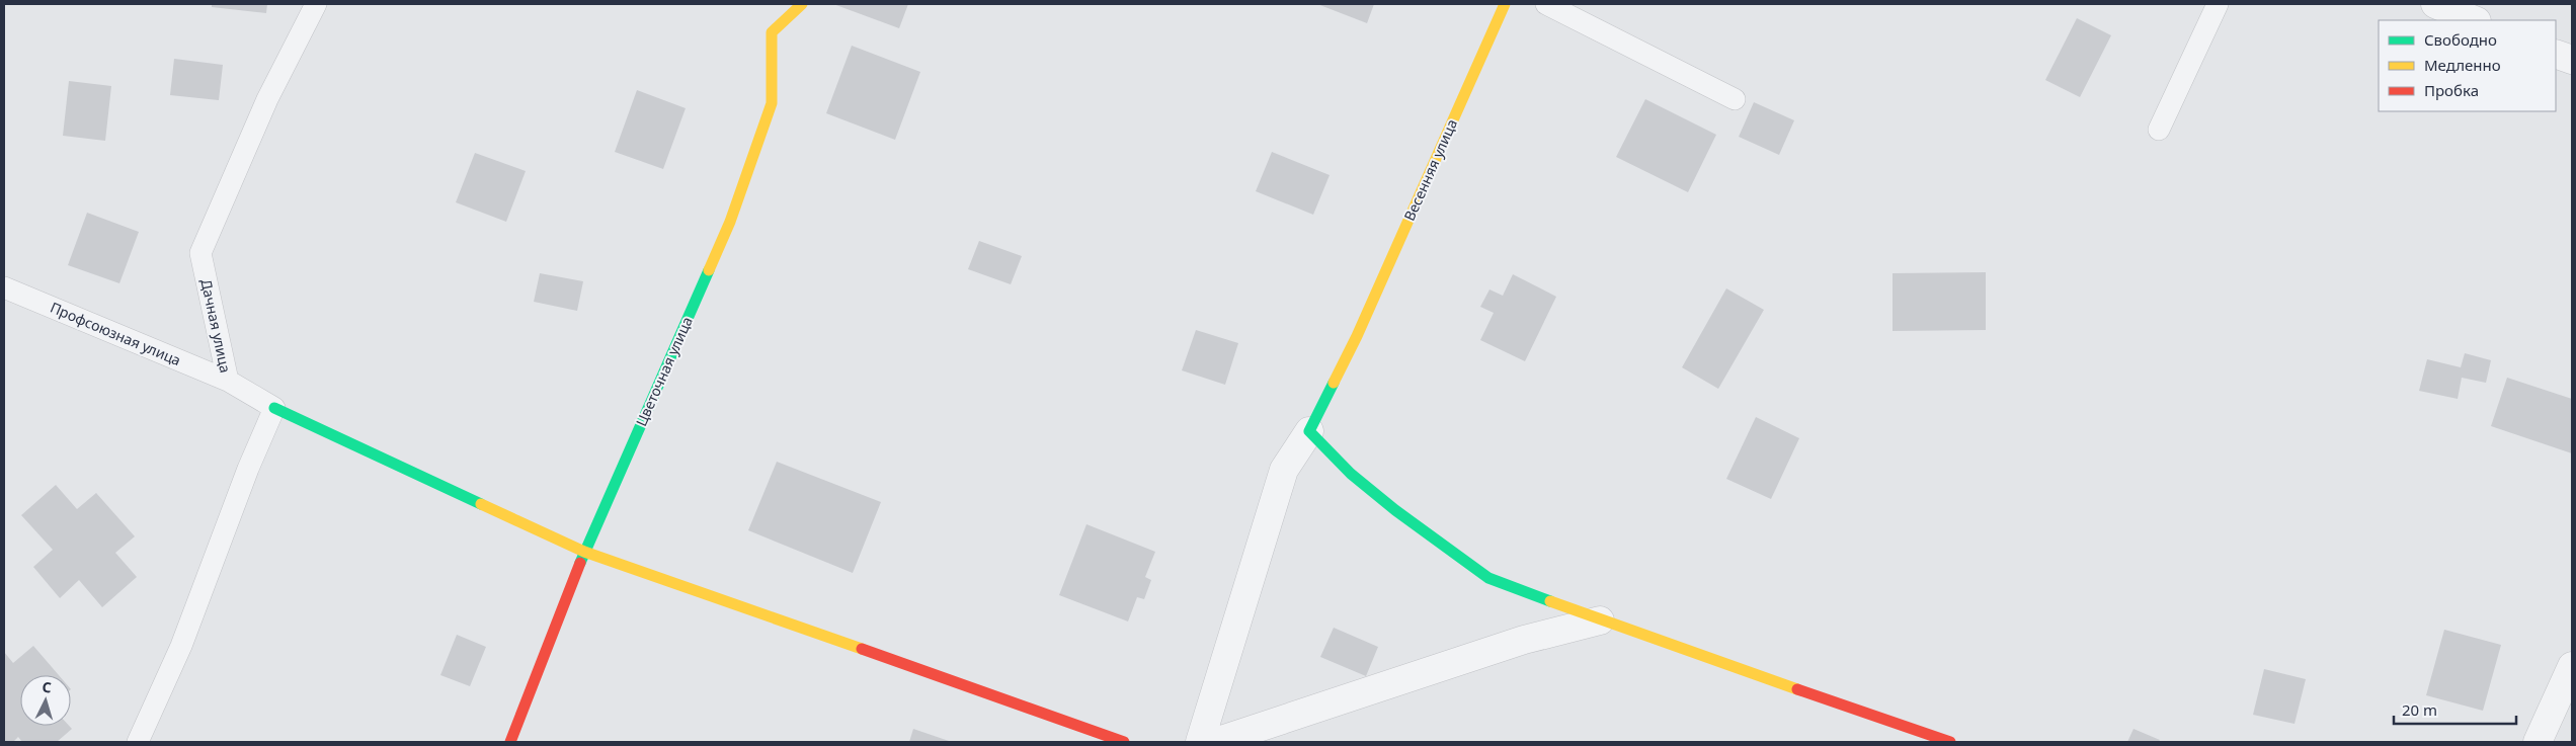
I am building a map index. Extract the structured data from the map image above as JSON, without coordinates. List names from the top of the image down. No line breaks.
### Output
{"streets":{"street":["Весенняя улица","Цветочная улица"],"lane":["Дачная улица","Профсоюзная улица"]},"crossings":[["Дачная улица","Профсоюзная улица"]],"legend":["Свободно","Медленно","Пробка"],"scale_bar":"20 m","north":"top"}
